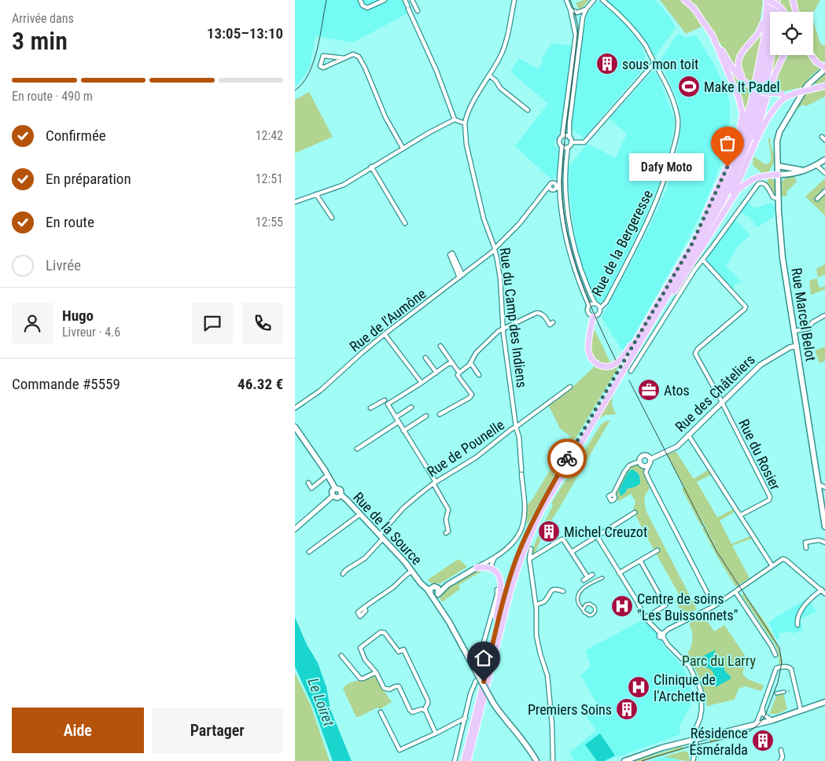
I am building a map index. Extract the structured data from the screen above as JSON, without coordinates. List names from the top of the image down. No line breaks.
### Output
{"streets":{"main road":["Rue Marcel Belot","Rue du Camp des Indiens","Rue de la Source"],"street":["Rue de la Bergeresse","Rue de l'Aumône","Rue des Châteliers","Rue de Pounelle","Rue du Rosier"]},"crossings":[["Rue Marcel Belot","Rue des Châteliers"],["Rue du Camp des Indiens","Rue de l'Aumône"],["Rue du Camp des Indiens","Rue de Pounelle"],["Rue du Camp des Indiens","Rue de la Source"],["Rue des Châteliers","Rue du Rosier"],["Rue de Pounelle","Rue de la Source"]],"water":["Le Loiret"],"parks":["Parc du Larry"],"places":{"building":["sous mon toit","Michel Creuzot","Premiers Soins","Résidence Ésméralda"],"sports":["Make It Padel"],"other":["Dafy Moto"],"office":["Atos"],"hospital":["Centre de soins \"Les Buissonnets\"","Clinique de l'Archette"]},"page":{"heading":["3 min","Arrivée dans","13:05–13:10"],"panel":["Hugo","Livreur · 4.6","Commande #5559","46.32 €"],"bar":"En route · 490 m","list":[["Confirmée","12:42"],["En préparation","12:51"],["En route","12:55"],"Livrée"],"bubble":"Dafy Moto","buttons":["Aide","Partager"]}}
